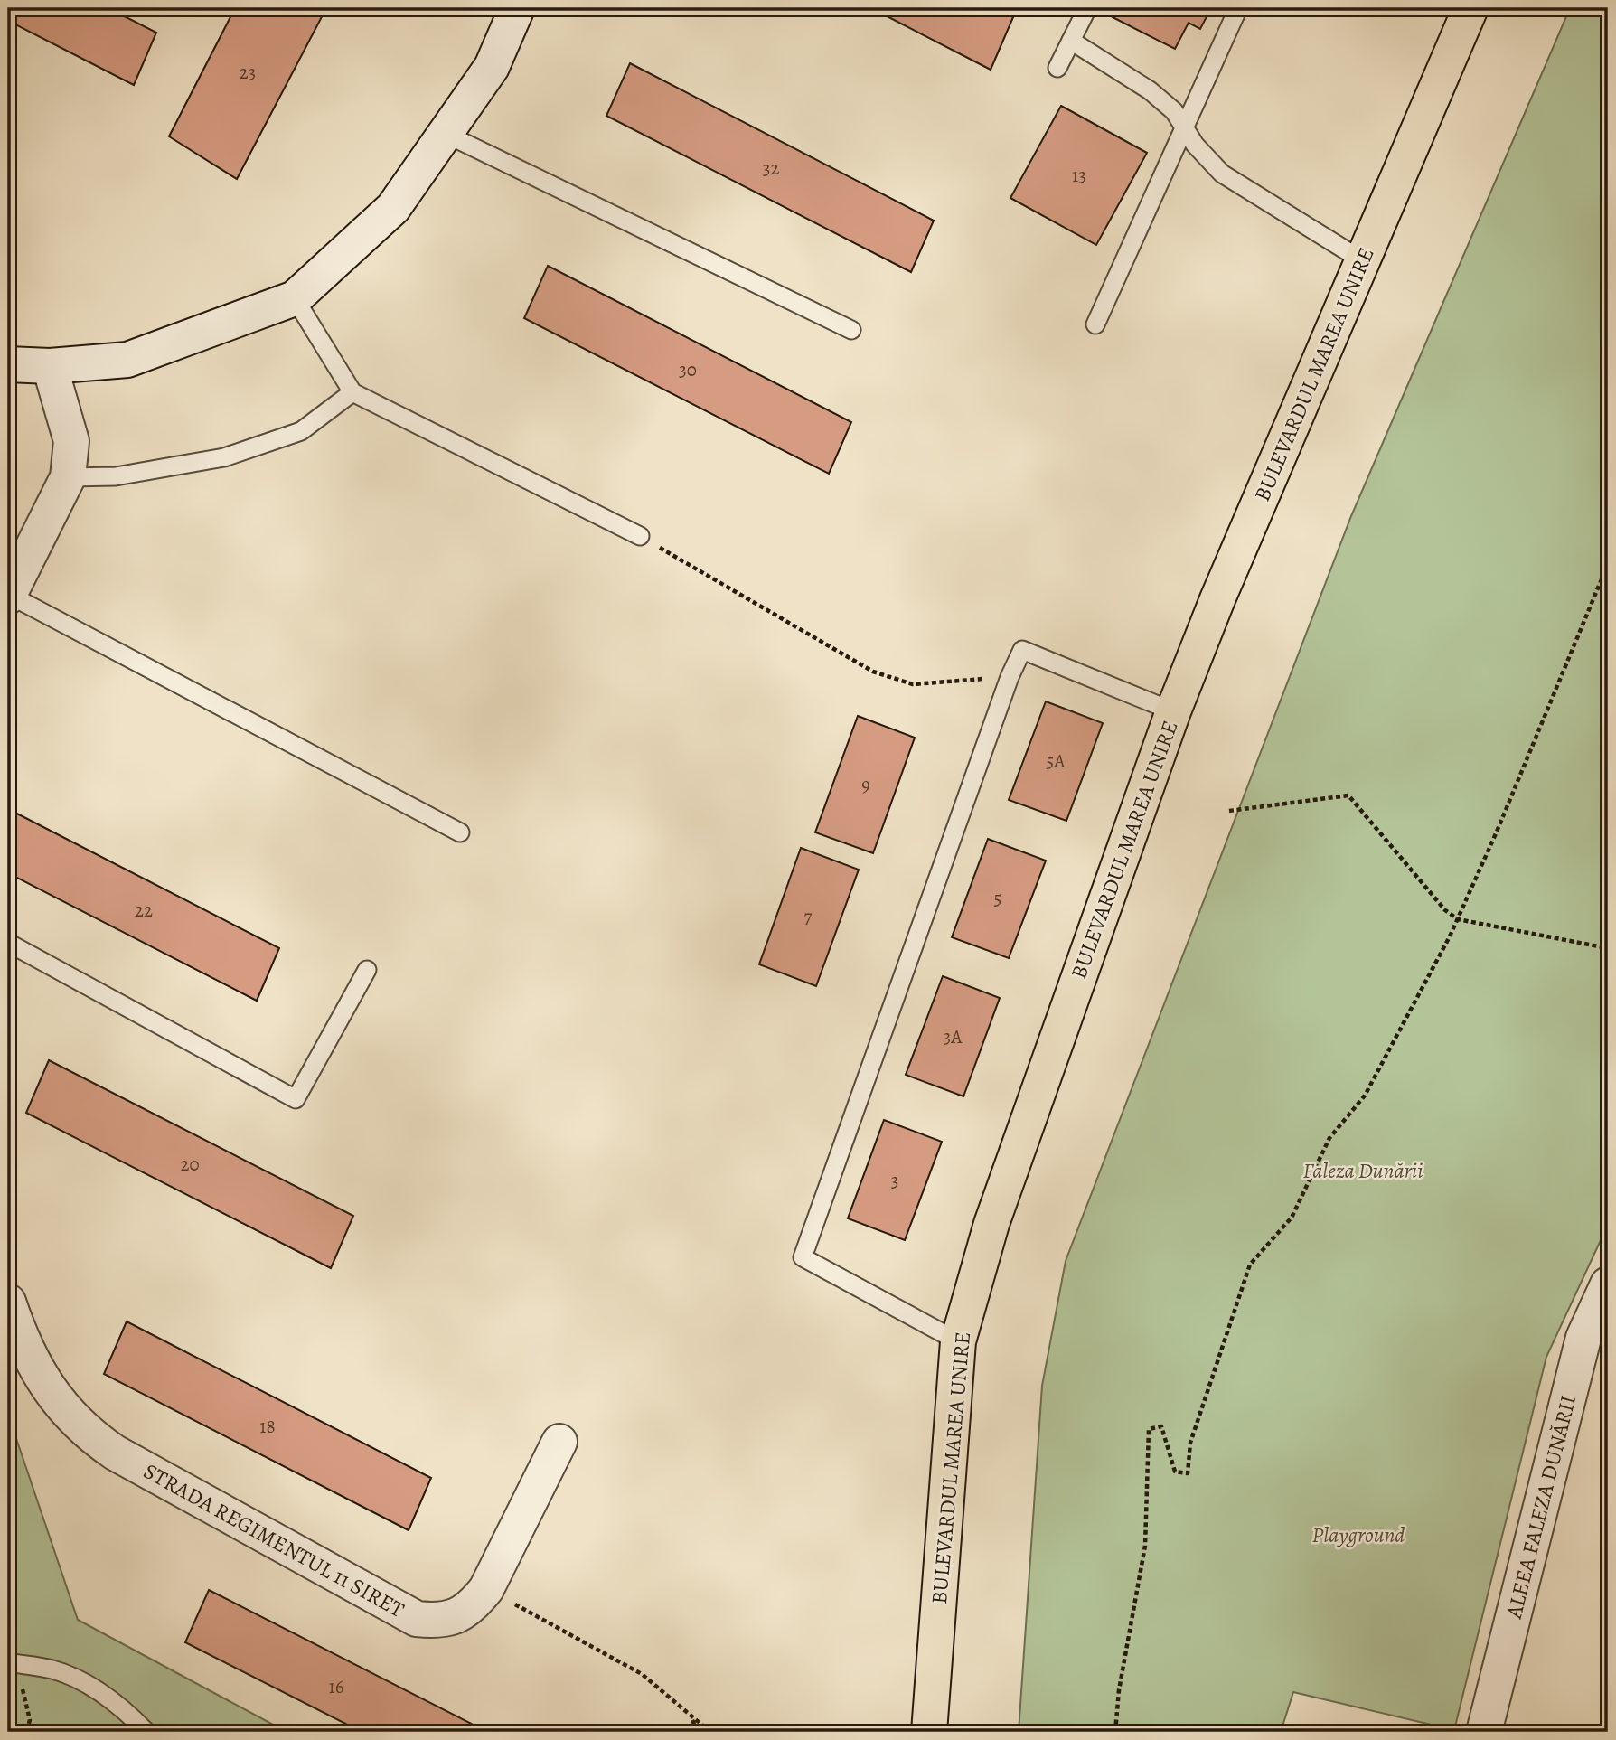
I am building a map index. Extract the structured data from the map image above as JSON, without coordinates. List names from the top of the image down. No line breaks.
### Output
{"streets":{"main road":["BULEVARDUL MAREA UNIRE"],"street":["ALEEA FALEZA DUNĂRII","STRADA REGIMENTUL 11 SIRET"]},"parks":["Faleza Dunării","Playground"],"house_numbers":["23","32","13","30","5A","9","5","22","7","3A","20","3","18","16"]}
